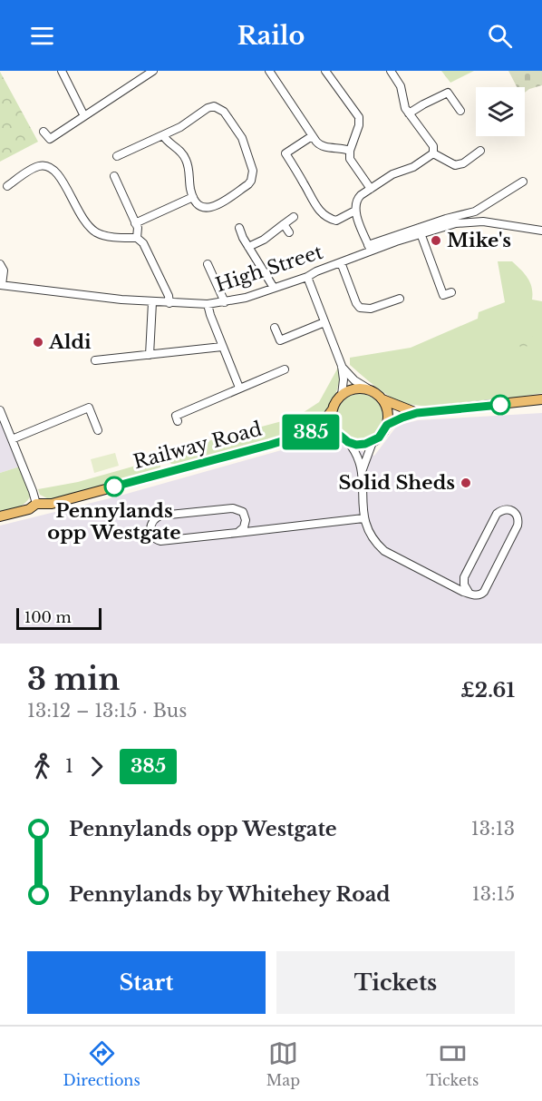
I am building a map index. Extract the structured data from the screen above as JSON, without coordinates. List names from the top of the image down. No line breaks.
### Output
{"streets":{"main road":["Railway Road"],"street":["High Street"]},"places":["Mike's","Aldi","Solid Sheds","Pennylands opp Westgate"],"lines":["bus line 385"],"scale_bar":"100 m","page":{"header":"Railo","on_map":"385","scale":"100 m","heading":["3 min","13:12 – 13:15 · Bus","£2.61"],"legs":["1","385"],"list":[{"name":"Pennylands opp Westgate","value":"13:13"},{"name":"Pennylands by Whitehey Road","value":"13:15"}],"buttons":["Start","Tickets"],"tabs":["Directions","Map","Tickets"]}}
